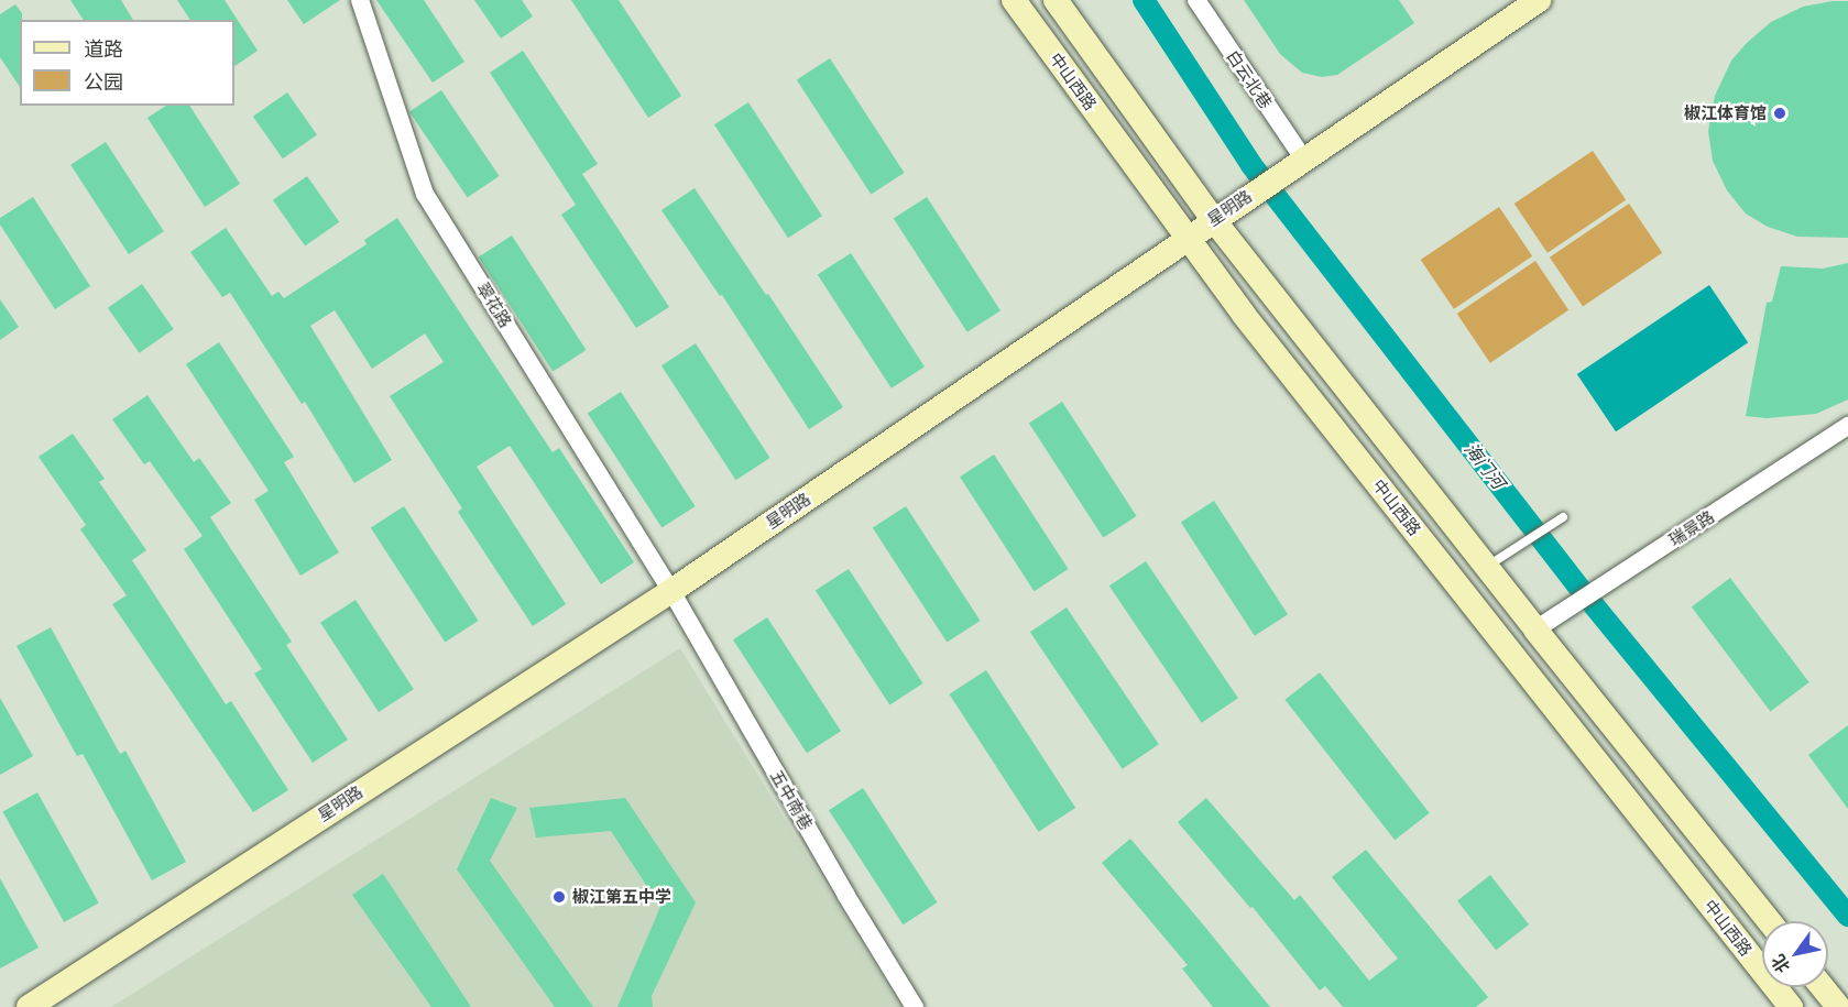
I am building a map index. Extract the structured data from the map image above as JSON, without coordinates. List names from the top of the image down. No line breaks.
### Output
{"streets":{"main road":["中山西路","星明路"],"street":["白云北巷","翠花路","瑞景路","五中南巷"]},"crossings":[["白云北巷","星明路"],["中山西路","星明路"],["中山西路","瑞景路"],["星明路","翠花路"],["星明路","五中南巷"],["翠花路","五中南巷"]],"water":["海门河"],"places":["椒江体育馆","椒江第五中学"],"legend":["道路","公园"],"north":"bottom left"}
